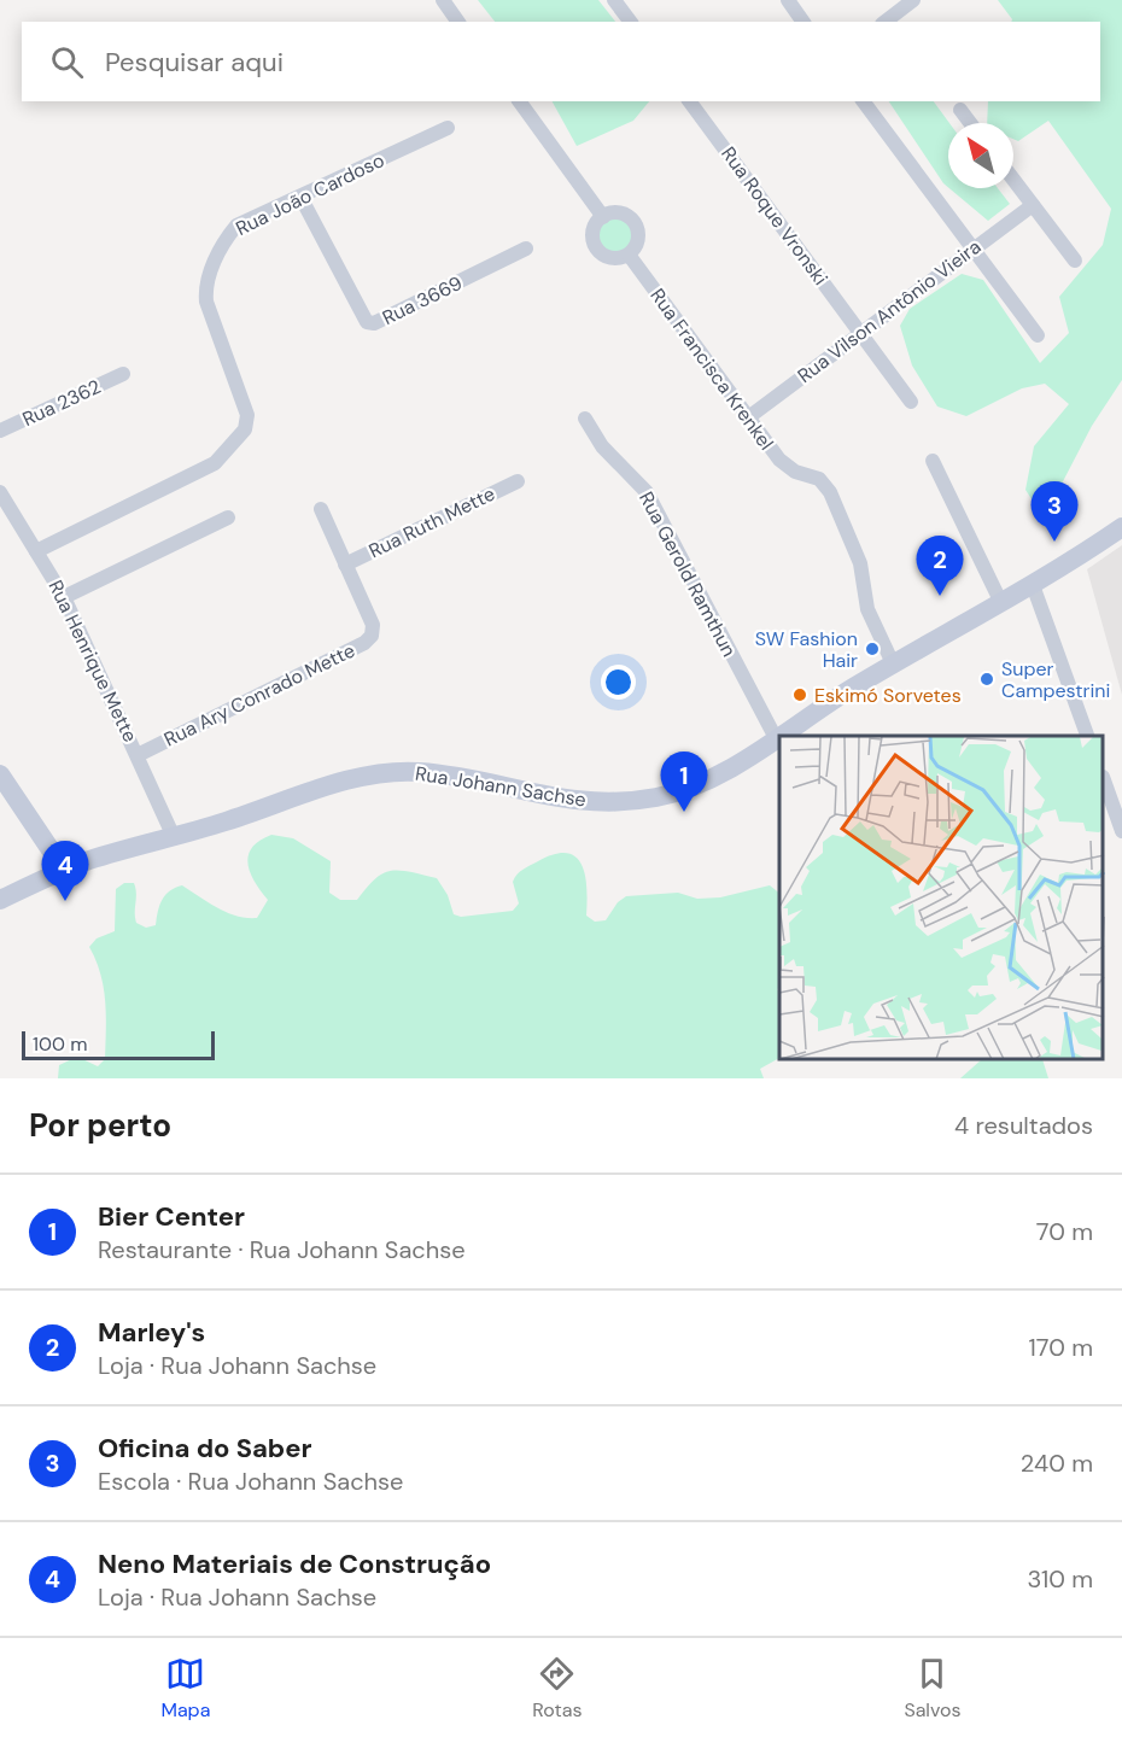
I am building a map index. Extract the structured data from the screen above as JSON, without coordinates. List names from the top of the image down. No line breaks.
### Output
{"streets":{"street":["Rua João Cardoso","Rua Roque Vronski","Rua 3669","Rua Vilson Antônio Vieira","Rua Francisca Krenkel","Rua 2362","Rua Ruth Mette","Rua Gerold Ramthun","Rua Henrique Mette","Rua Ary Conrado Mette","Rua Johann Sachse"]},"crossings":[["Rua João Cardoso","Rua 3669"],["Rua João Cardoso","Rua Henrique Mette"],["Rua Roque Vronski","Rua Vilson Antônio Vieira"],["Rua Vilson Antônio Vieira","Rua Francisca Krenkel"],["Rua Francisca Krenkel","Rua Johann Sachse"],["Rua Ruth Mette","Rua Ary Conrado Mette"],["Rua Gerold Ramthun","Rua Johann Sachse"],["Rua Henrique Mette","Rua Ary Conrado Mette"],["Rua Henrique Mette","Rua Johann Sachse"]],"places":["SW Fashion Hair","Super Campestrini","Eskimó Sorvetes"],"scale_bar":"100 m","north":"top left","page":{"search":"Pesquisar aqui","pins":["3","2","1","4"],"scale":"100 m","heading":["Por perto","4 resultados"],"list":[{"mark":"1","name":"Bier Center","note":"Restaurante · Rua Johann Sachse","value":"70 m"},{"mark":"2","name":"Marley's","note":"Loja · Rua Johann Sachse","value":"170 m"},{"mark":"3","name":"Oficina do Saber","note":"Escola · Rua Johann Sachse","value":"240 m"},{"mark":"4","name":"Neno Materiais de Construção","note":"Loja · Rua Johann Sachse","value":"310 m"}],"nav":["Mapa","Rotas","Salvos"]}}
